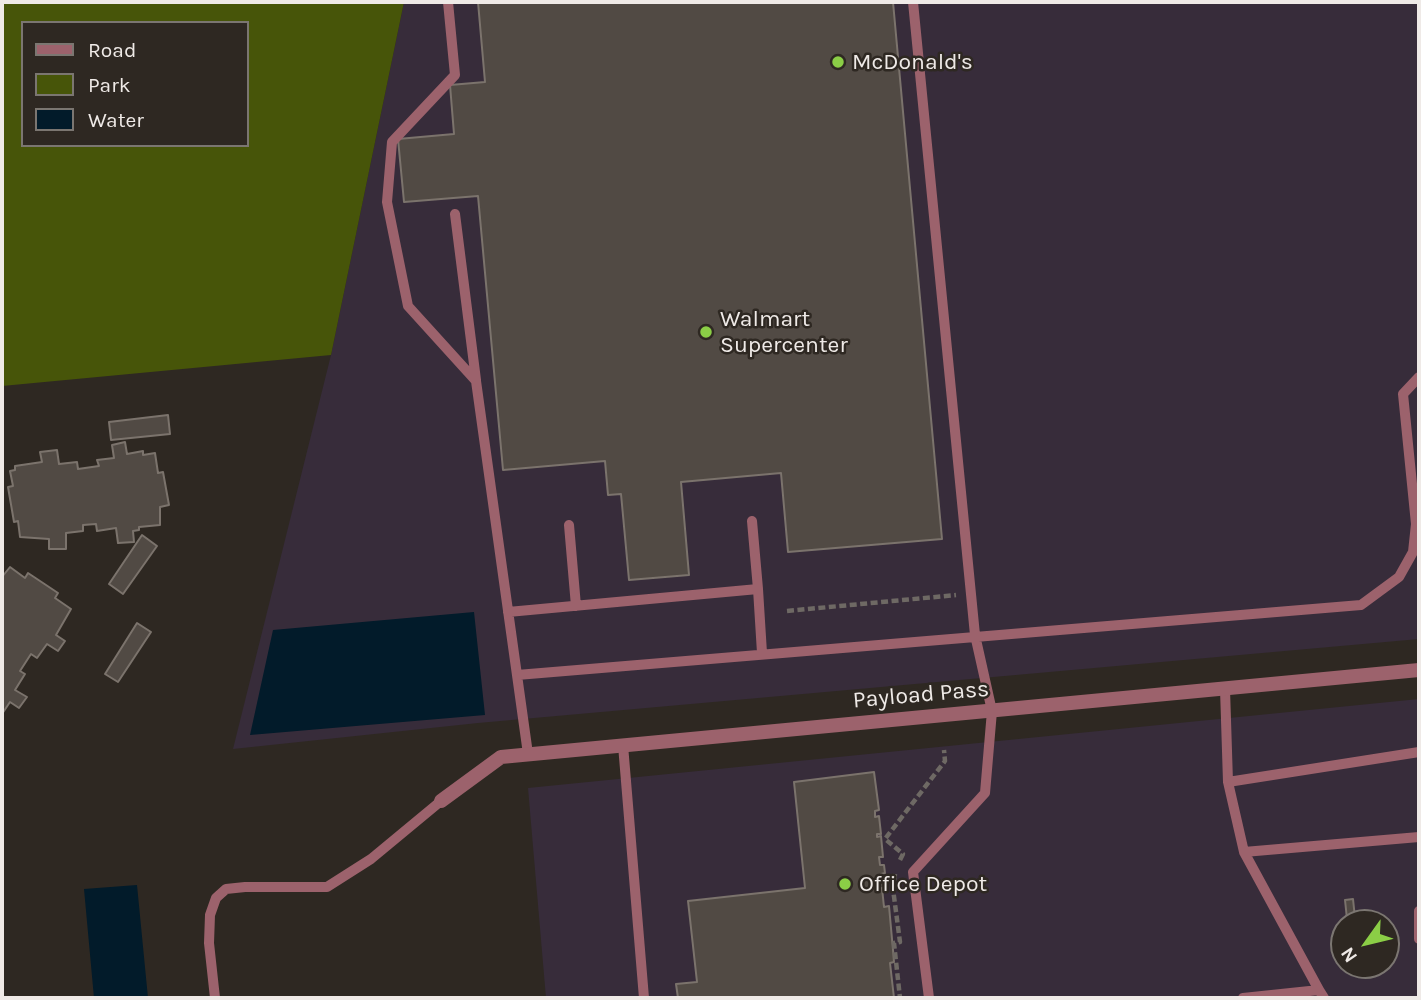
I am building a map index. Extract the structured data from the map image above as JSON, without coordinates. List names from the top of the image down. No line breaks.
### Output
{"streets":{"street":["Payload Pass"]},"places":["McDonald's","Walmart Supercenter","Office Depot"],"legend":["Road","Park","Water"],"north":"bottom left"}
